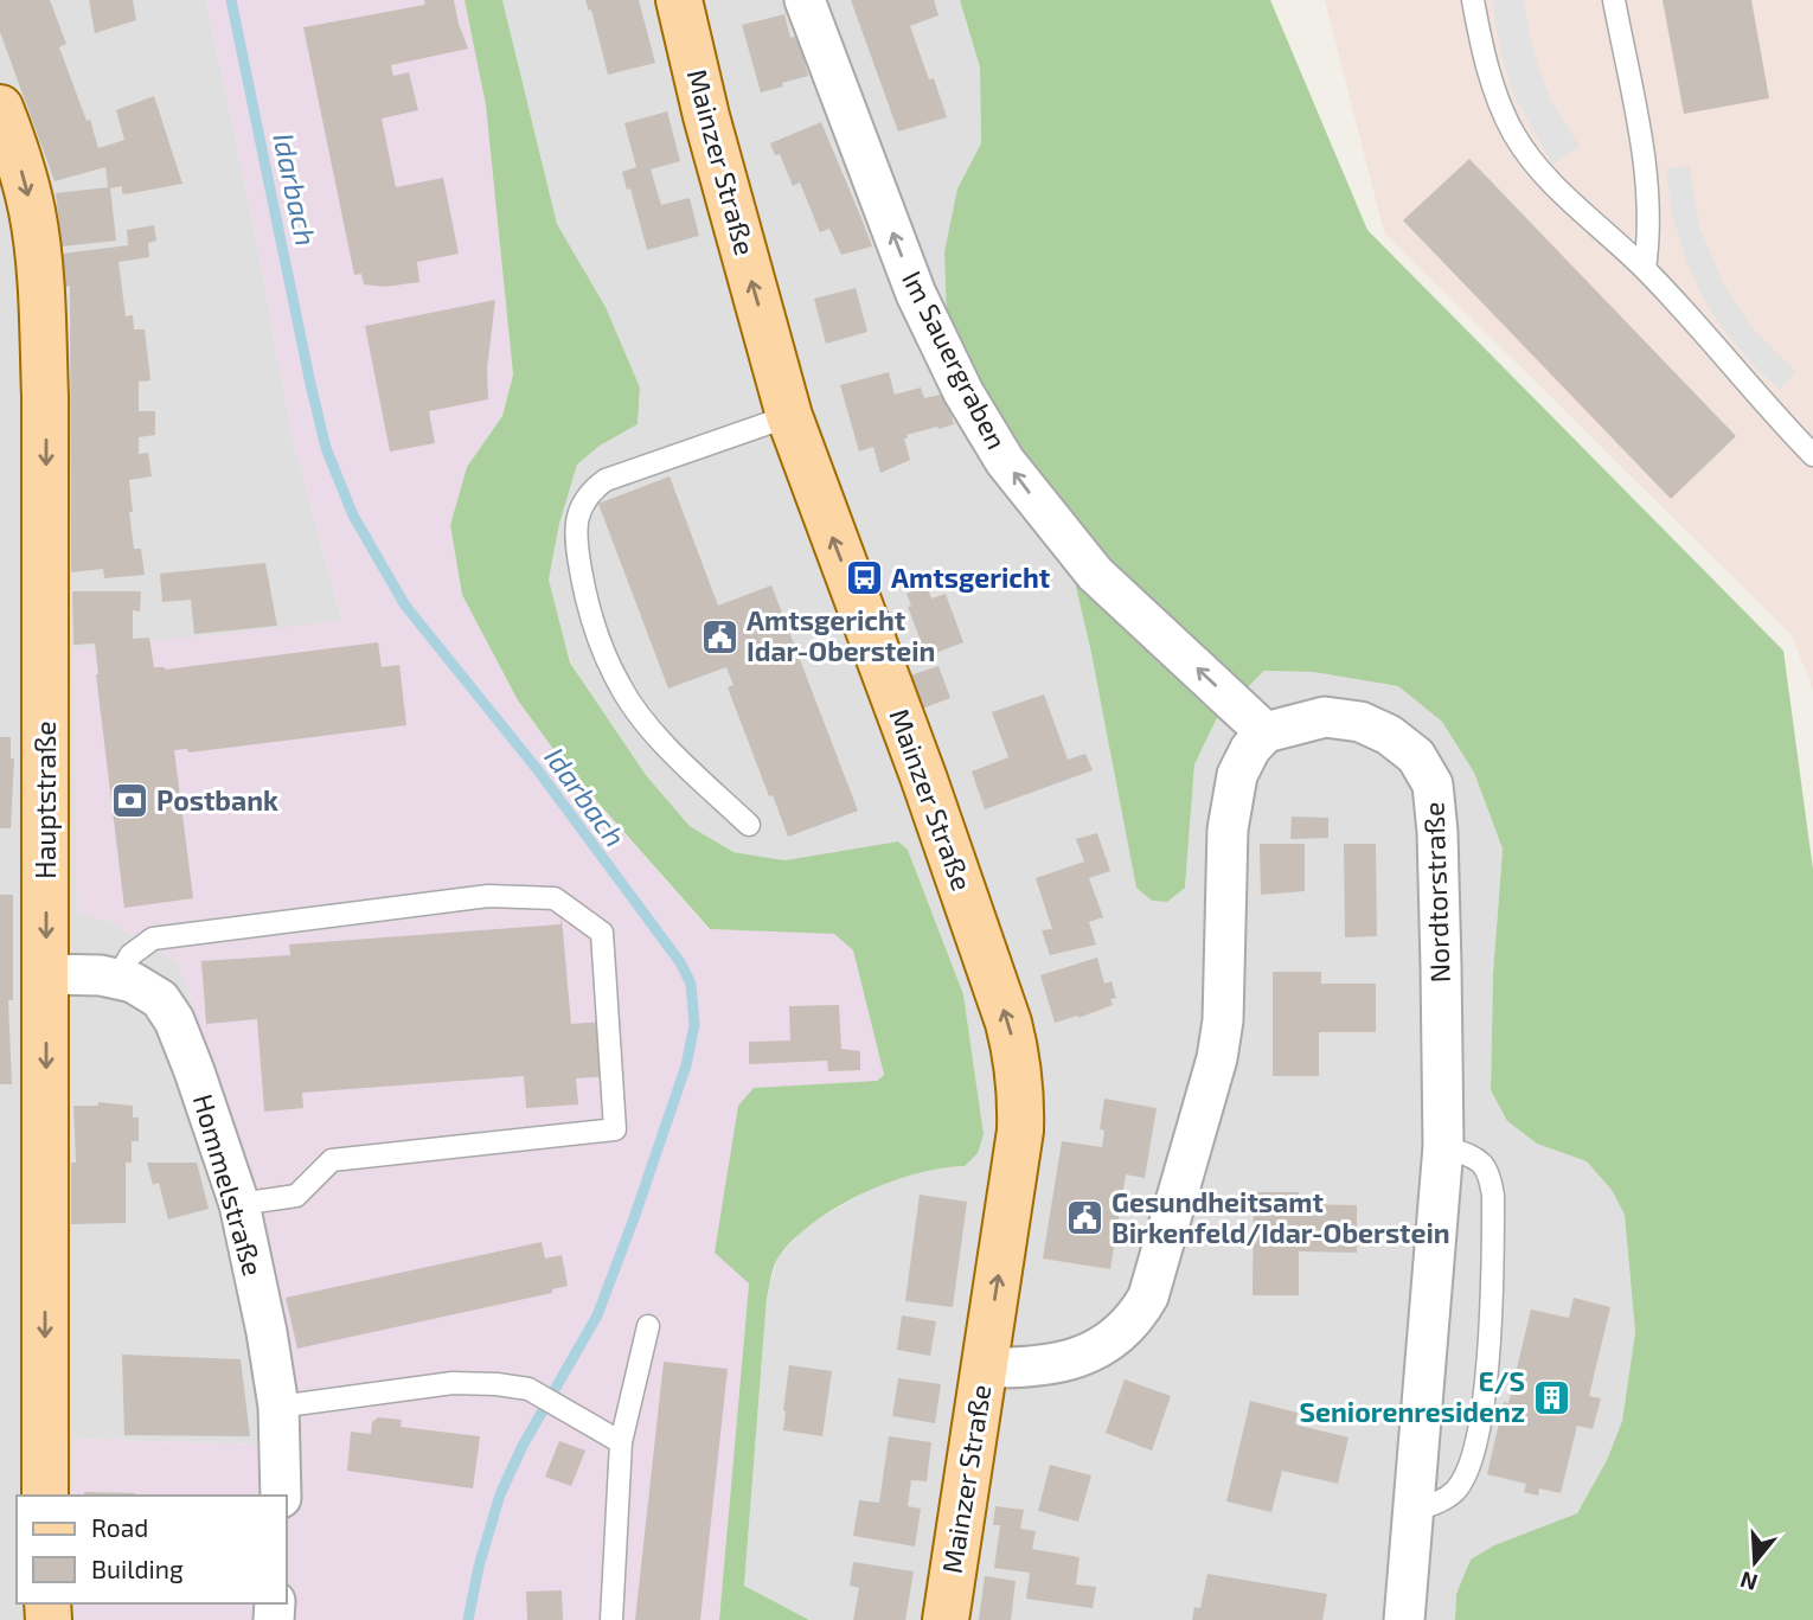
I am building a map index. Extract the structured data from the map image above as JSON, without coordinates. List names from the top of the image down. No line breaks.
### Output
{"streets":{"main road":["Mainzer Straße","Hauptstraße"],"street":["Im Sauergraben","Nordtorstraße","Hommelstraße"]},"crossings":[["Im Sauergraben","Nordtorstraße"],["Hauptstraße","Hommelstraße"]],"one_way":["Mainzer Straße","Im Sauergraben","Hauptstraße"],"water":["Idarbach"],"places":{"bus stop":["Amtsgericht"],"public building":["Amtsgericht Idar-Oberstein","Gesundheitsamt Birkenfeld/Idar-Oberstein"],"bank":["Postbank"],"building":["E/S Seniorenresidenz"]},"legend":["Road","Building"],"north":"bottom"}
